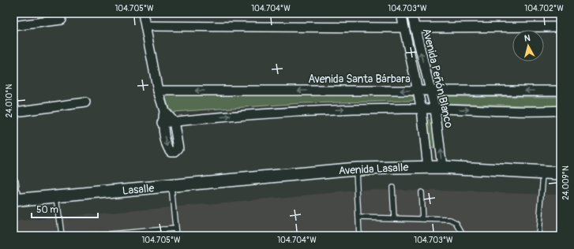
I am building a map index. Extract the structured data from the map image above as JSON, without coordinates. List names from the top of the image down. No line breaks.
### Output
{"streets":{"street":["Avenida Peñón Blanco","Avenida Santa Bárbara","Avenida Lasalle","Lasalle"]},"crossings":[["Avenida Peñón Blanco","Avenida Santa Bárbara"],["Avenida Peñón Blanco","Avenida Lasalle"],["Avenida Lasalle","Lasalle"]],"scale_bar":"50 m","north":"top","coordinates":["104.705°W","104.704°W","104.703°W","104.702°W","24.010°N","24.009°N"]}
